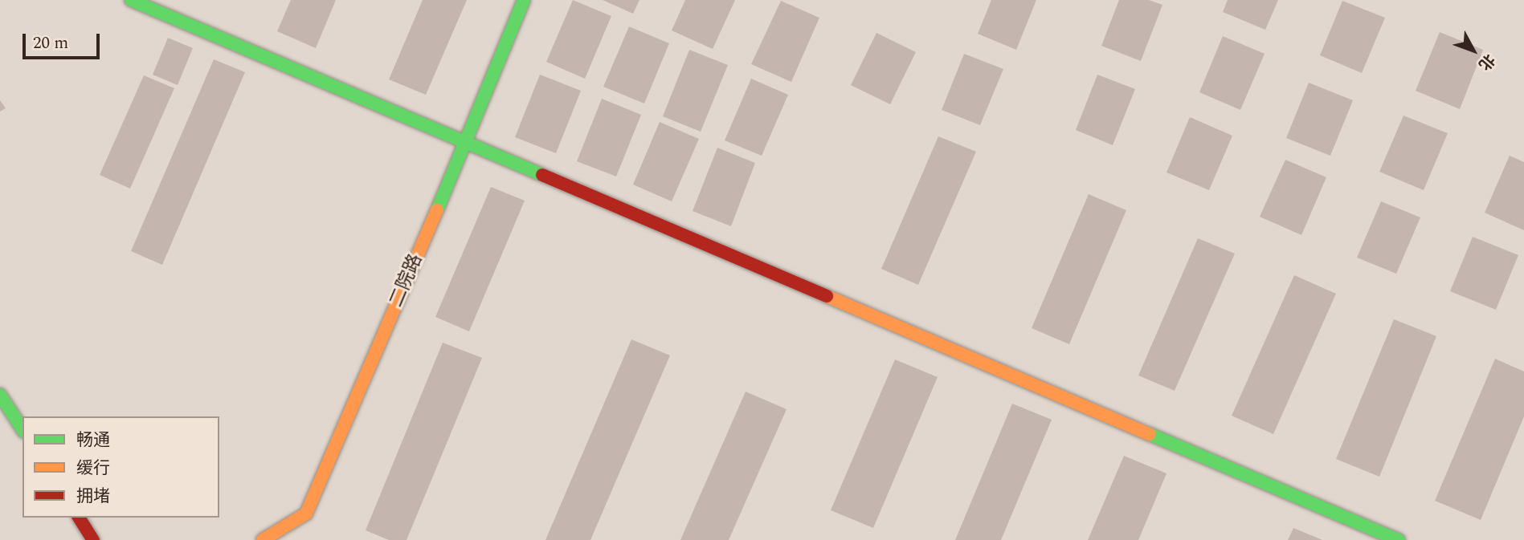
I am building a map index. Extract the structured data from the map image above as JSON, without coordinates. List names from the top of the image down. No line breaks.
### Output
{"streets":{"street":["二院路"]},"legend":["畅通","缓行","拥堵"],"scale_bar":"20 m","north":"bottom right"}
